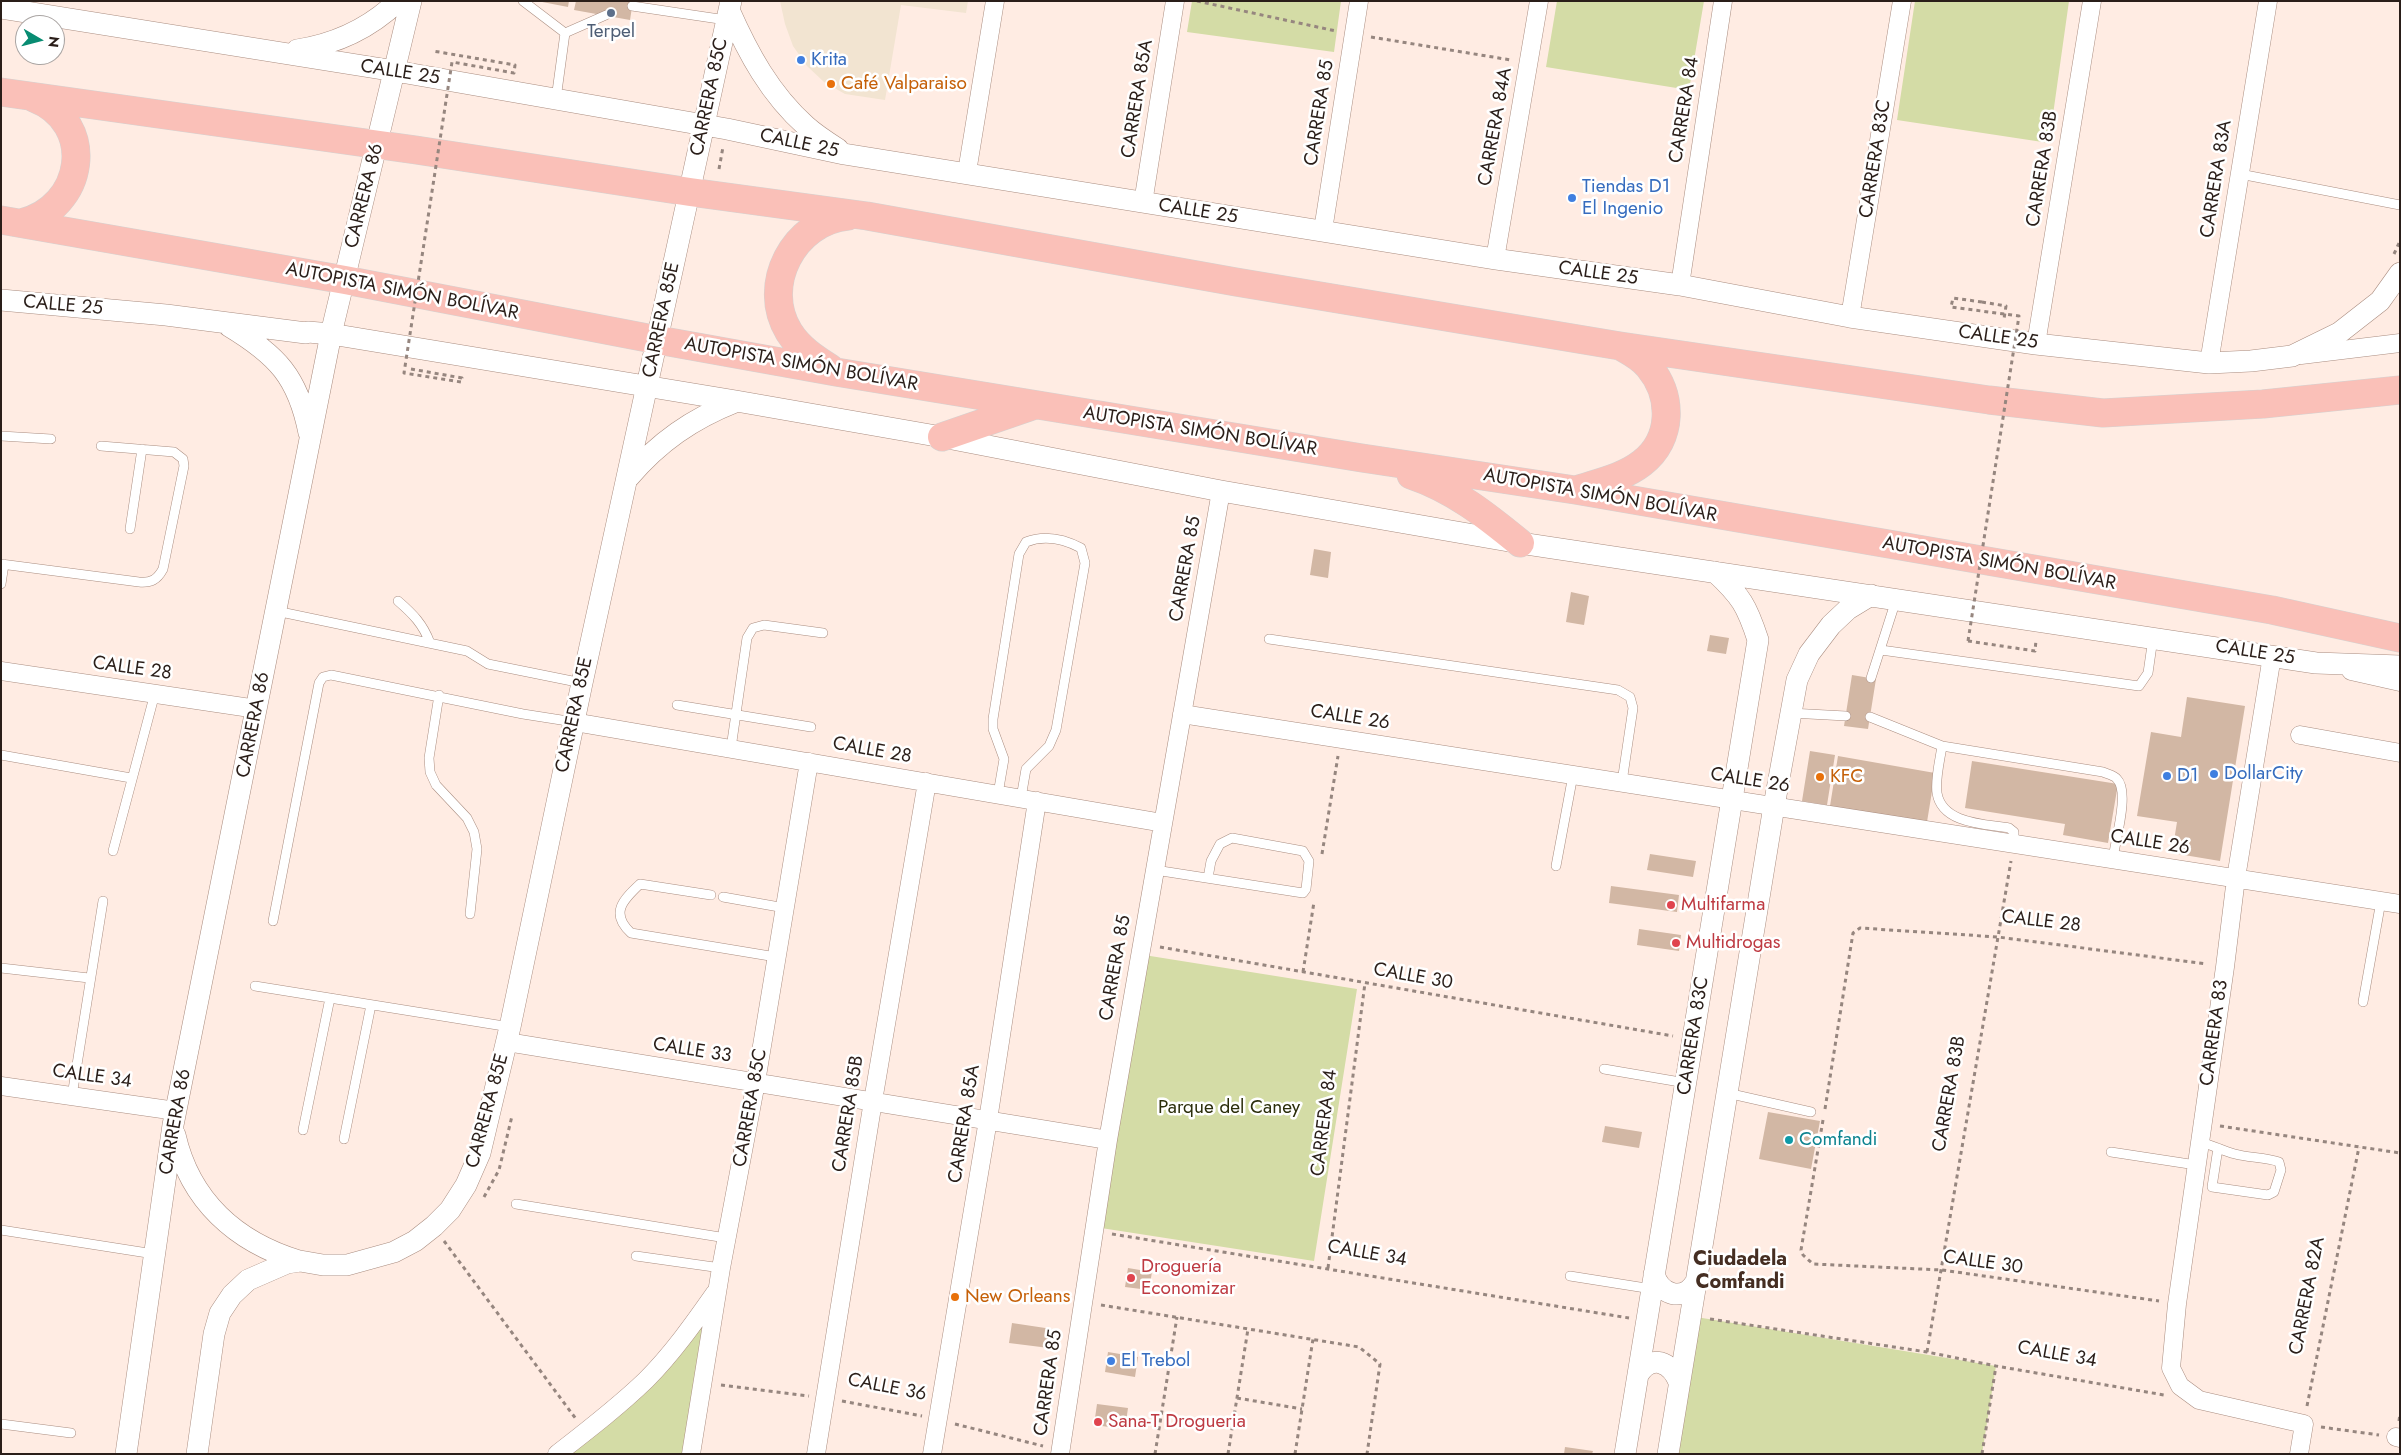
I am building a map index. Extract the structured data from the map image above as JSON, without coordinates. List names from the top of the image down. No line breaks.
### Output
{"streets":{"highway":["AUTOPISTA SIMÓN BOLÍVAR"],"street":["CALLE 25","CARRERA 85C","CARRERA 85A","CARRERA 84","CARRERA 85","CARRERA 84A","CARRERA 83C","CARRERA 83B","CARRERA 83A","CARRERA 86","CARRERA 85E","CALLE 28","CALLE 26","CARRERA 83","CALLE 33","CALLE 34","CARRERA 85B"],"path":["CALLE 30","CARRERA 82A","CALLE 36"]},"crossings":[["CALLE 25","CARRERA 85C"],["CALLE 25","CARRERA 85A"],["CALLE 25","CARRERA 84"],["CALLE 25","CARRERA 85"],["CALLE 25","CARRERA 84A"],["CALLE 25","CARRERA 83C"],["CALLE 25","CARRERA 83B"],["CALLE 25","CARRERA 83A"],["CALLE 25","CARRERA 86"],["CALLE 25","CARRERA 85E"],["CALLE 25","CARRERA 83"],["CARRERA 85C","CARRERA 85E"],["CARRERA 85C","CALLE 28"],["CARRERA 85C","CALLE 33"],["CARRERA 85C","CALLE 36"],["CARRERA 85A","CALLE 28"],["CARRERA 85A","CALLE 33"],["CARRERA 85A","CALLE 36"],["CARRERA 84","CALLE 30"],["CARRERA 84","CALLE 34"],["CARRERA 85","CALLE 28"],["CARRERA 85","CALLE 26"],["CARRERA 85","CALLE 30"],["CARRERA 85","CALLE 33"],["CARRERA 85","CALLE 34"],["CARRERA 85","CALLE 36"],["CARRERA 83C","CALLE 26"],["CARRERA 83B","CALLE 28"],["CARRERA 83B","CALLE 26"],["CARRERA 83B","CALLE 30"],["CARRERA 83B","CALLE 34"],["CARRERA 86","AUTOPISTA SIMÓN BOLÍVAR"],["CARRERA 86","CALLE 28"],["CARRERA 86","CALLE 34"],["AUTOPISTA SIMÓN BOLÍVAR","CARRERA 85E"],["CARRERA 85E","CALLE 28"],["CARRERA 85E","CALLE 33"],["CALLE 28","CALLE 30"],["CALLE 28","CARRERA 83"],["CALLE 28","CARRERA 85B"],["CALLE 26","CARRERA 83"],["CALLE 30","CARRERA 83"],["CARRERA 83","CALLE 34"],["CALLE 33","CARRERA 85B"],["CARRERA 85B","CALLE 36"]],"districts":["Ciudadela Comfandi"],"parks":["Parque del Caney"],"places":["Terpel","Krita","Café Valparaiso","Tiendas D1 El Ingenio","DollarCity","D1","KFC","Multifarma","Multidrogas","Comfandi","Droguería Economizar","New Orleans","El Trebol","Sana-T Drogueria"],"north":"right"}
